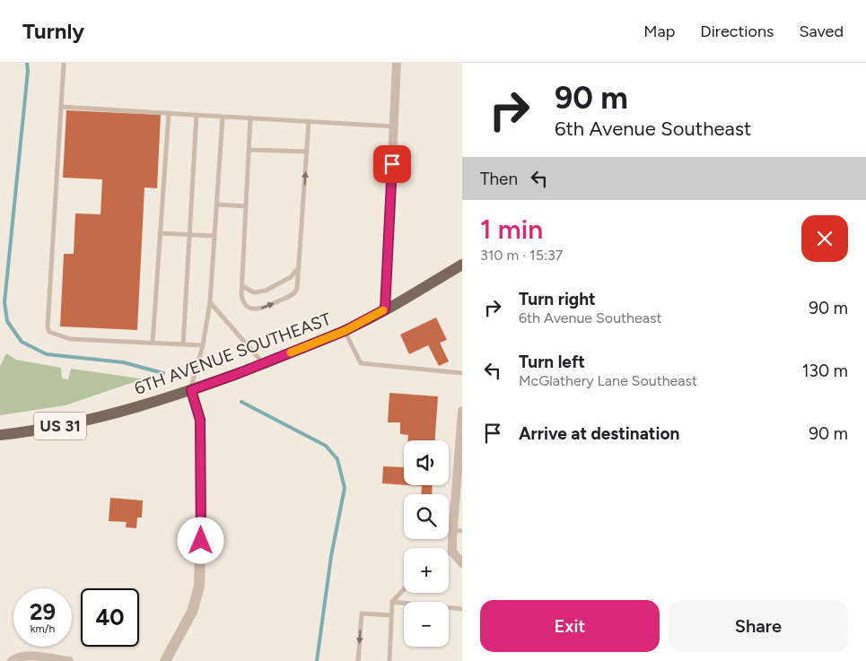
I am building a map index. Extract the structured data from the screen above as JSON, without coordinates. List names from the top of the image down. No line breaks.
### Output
{"streets":{"main road":["6TH AVENUE SOUTHEAST","US 31"]},"page":{"header":"Turnly","nav":["Map","Directions","Saved"],"turn":["90 m","6th Avenue Southeast"],"then":"Then","heading":["1 min","310 m · 15:37"],"list":[{"name":"Turn right","note":"6th Avenue Southeast","value":"90 m"},{"name":"Turn left","note":"McGlathery Lane Southeast","value":"130 m"},{"name":"Arrive at destination","value":"90 m"}],"map_buttons":["+","−"],"speed":"29 km/h","limit":"40","buttons":["Exit","Share"]}}
